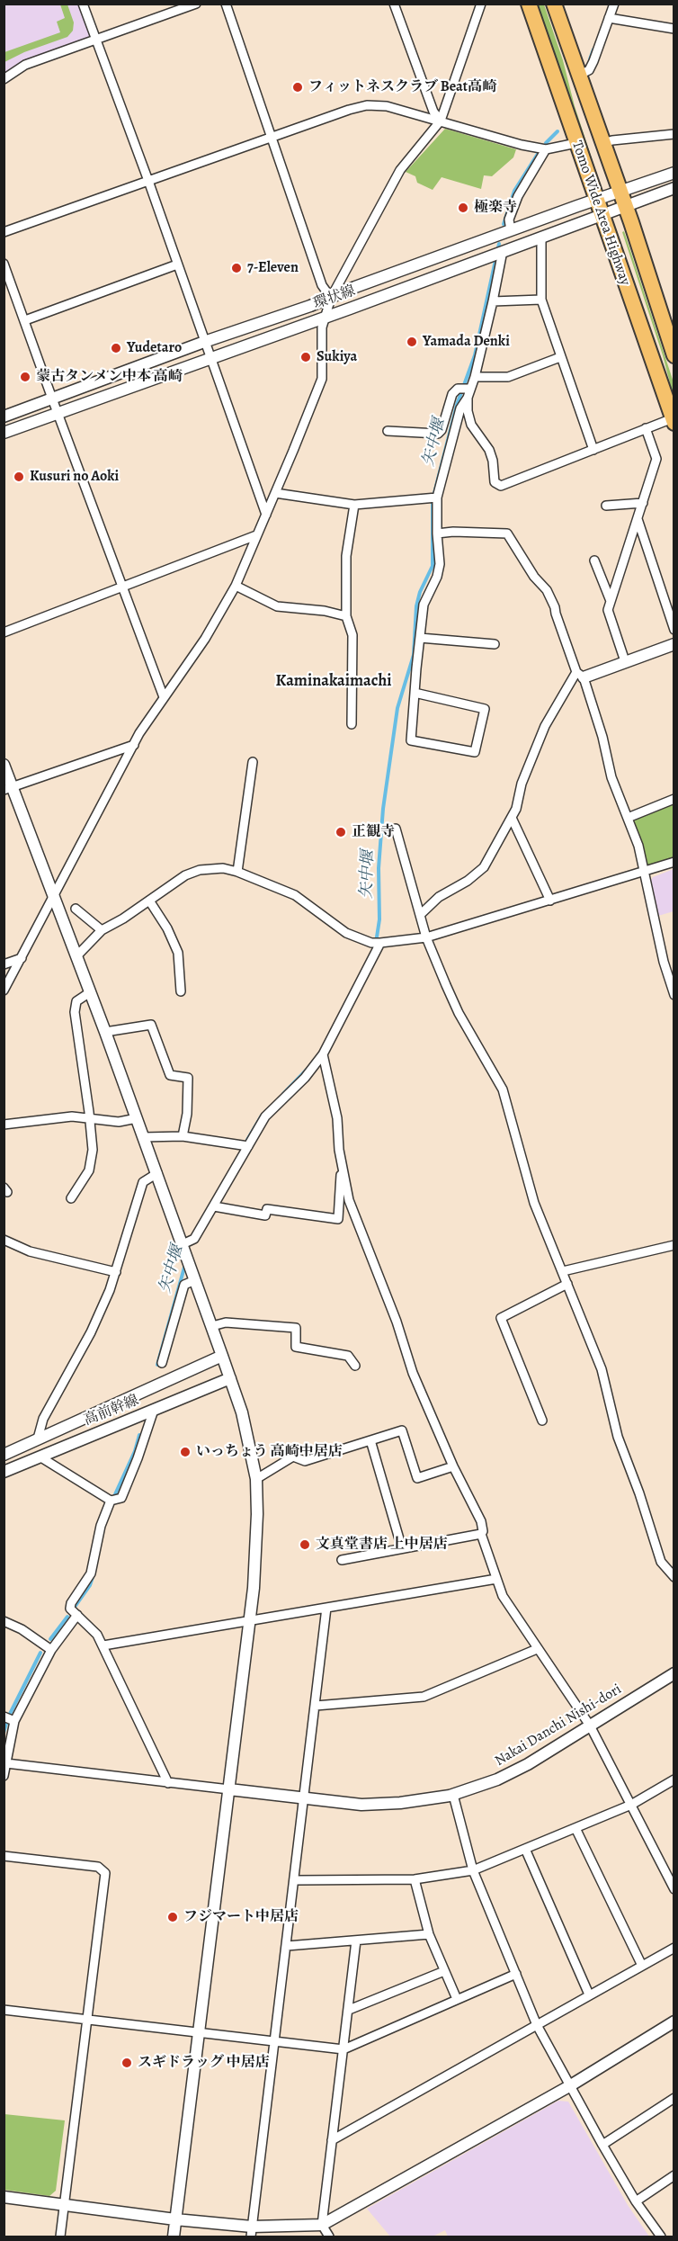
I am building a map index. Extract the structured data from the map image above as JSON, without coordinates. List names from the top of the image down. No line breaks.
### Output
{"streets":{"highway":["Tomo Wide Area Highway"],"street":["環状線","高前幹線","Nakai Danchi Nishi-dori"]},"crossings":[["Tomo Wide Area Highway","環状線"]],"districts":["Kaminakaimachi"],"water":["矢中堰"],"places":["フィットネスクラブ Beat高崎","極楽寺","7-Eleven","Yamada Denki","Yudetaro","Sukiya","蒙古タンメン中本 高崎","Kusuri no Aoki","正観寺","いっちょう 高崎中居店","文真堂書店 上中居店","フジマート中居店","スギドラッグ 中居店"]}
